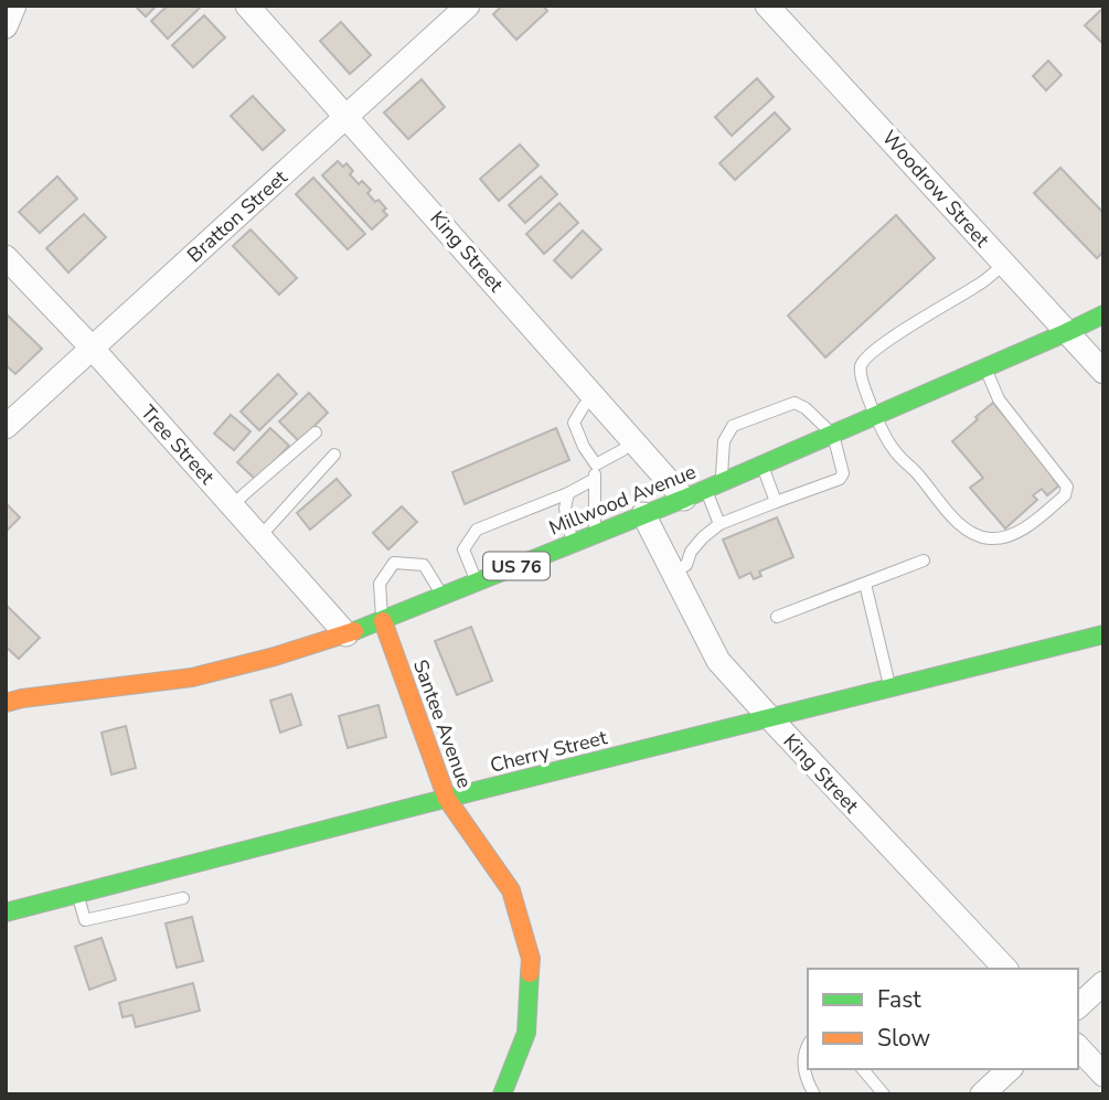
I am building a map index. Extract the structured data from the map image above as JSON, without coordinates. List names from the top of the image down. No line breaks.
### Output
{"streets":{"street":["Woodrow Street","Bratton Street","King Street","Tree Street","Millwood Avenue","US 76","Santee Avenue","Cherry Street"]},"crossings":[["Woodrow Street","Millwood Avenue"],["Bratton Street","King Street"],["Bratton Street","Tree Street"],["King Street","Millwood Avenue"],["King Street","Cherry Street"],["Tree Street","Millwood Avenue"],["Millwood Avenue","Santee Avenue"],["Santee Avenue","Cherry Street"]],"legend":["Fast","Slow"]}
